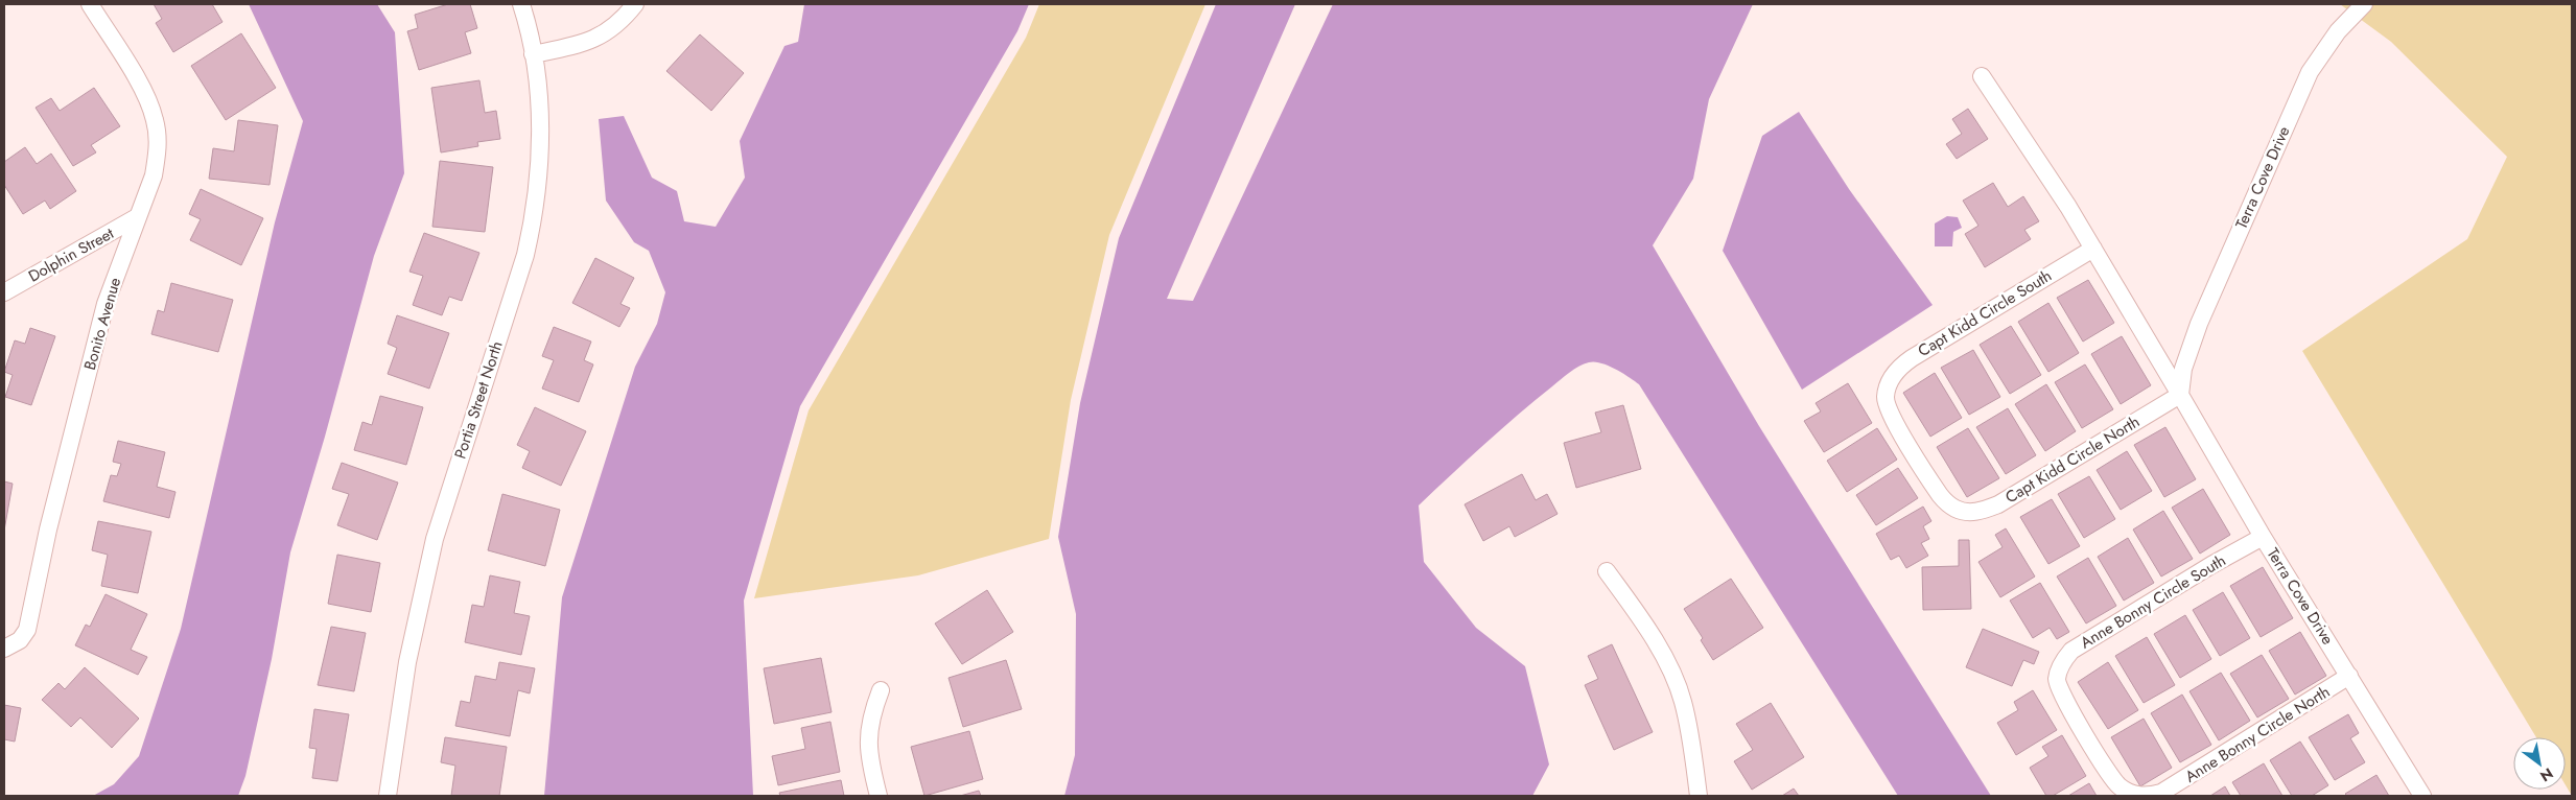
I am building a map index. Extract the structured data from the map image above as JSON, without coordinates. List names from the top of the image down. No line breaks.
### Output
{"streets":{"street":["Terra Cove Drive","Dolphin Street","Capt Kidd Circle South","Bonito Avenue","Portia Street North","Capt Kidd Circle North","Anne Bonny Circle South","Anne Bonny Circle North"]},"crossings":[["Terra Cove Drive","Capt Kidd Circle South"],["Terra Cove Drive","Capt Kidd Circle North"],["Terra Cove Drive","Anne Bonny Circle South"],["Terra Cove Drive","Anne Bonny Circle North"],["Dolphin Street","Bonito Avenue"],["Capt Kidd Circle South","Capt Kidd Circle North"],["Anne Bonny Circle South","Anne Bonny Circle North"]],"north":"bottom right"}
